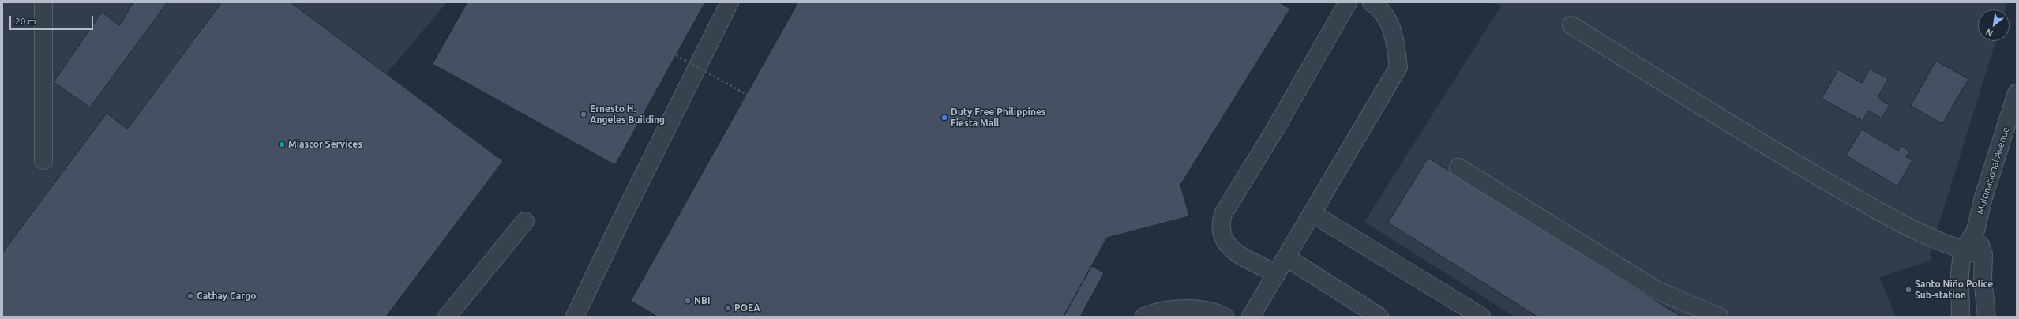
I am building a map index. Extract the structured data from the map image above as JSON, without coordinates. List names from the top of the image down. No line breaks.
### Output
{"streets":{"street":["Multinational Avenue"]},"places":["Ernesto H. Angeles Building","Duty Free Philippines Fiesta Mall","Miascor Services","Santo Niño Police Sub-station","Cathay Cargo","NBI","POEA"],"scale_bar":"20 m","north":"bottom left"}
